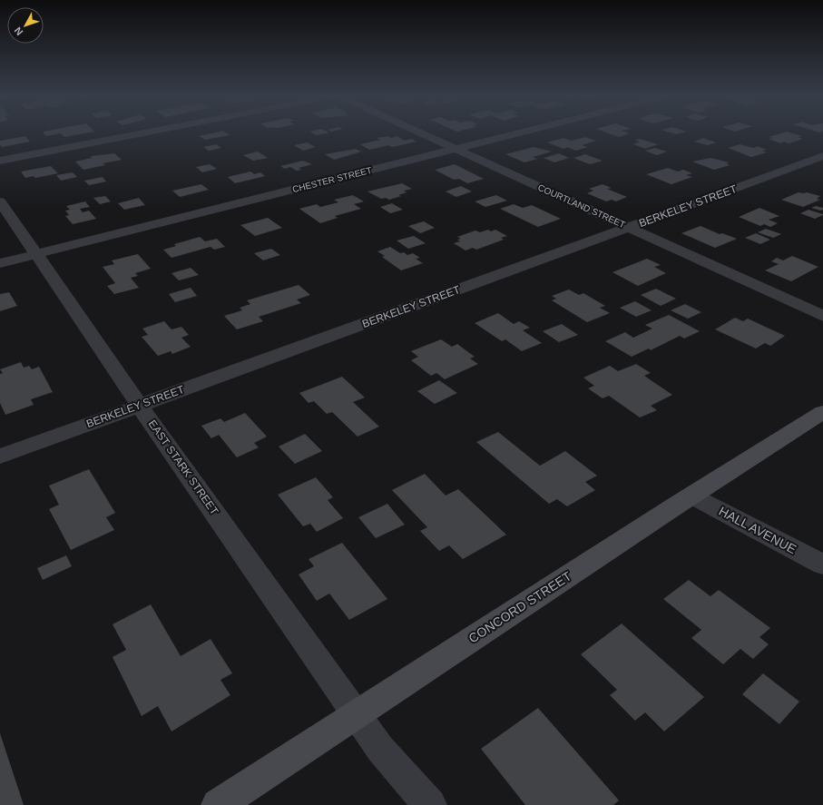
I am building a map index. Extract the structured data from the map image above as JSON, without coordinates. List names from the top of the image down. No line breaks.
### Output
{"streets":{"main road":["CONCORD STREET"],"street":["CHESTER STREET","COURTLAND STREET","BERKELEY STREET","EAST STARK STREET","HALL AVENUE"]},"crossings":[["CHESTER STREET","COURTLAND STREET"],["CHESTER STREET","EAST STARK STREET"],["COURTLAND STREET","BERKELEY STREET"],["BERKELEY STREET","EAST STARK STREET"],["EAST STARK STREET","CONCORD STREET"],["HALL AVENUE","CONCORD STREET"]],"north":"bottom left"}
